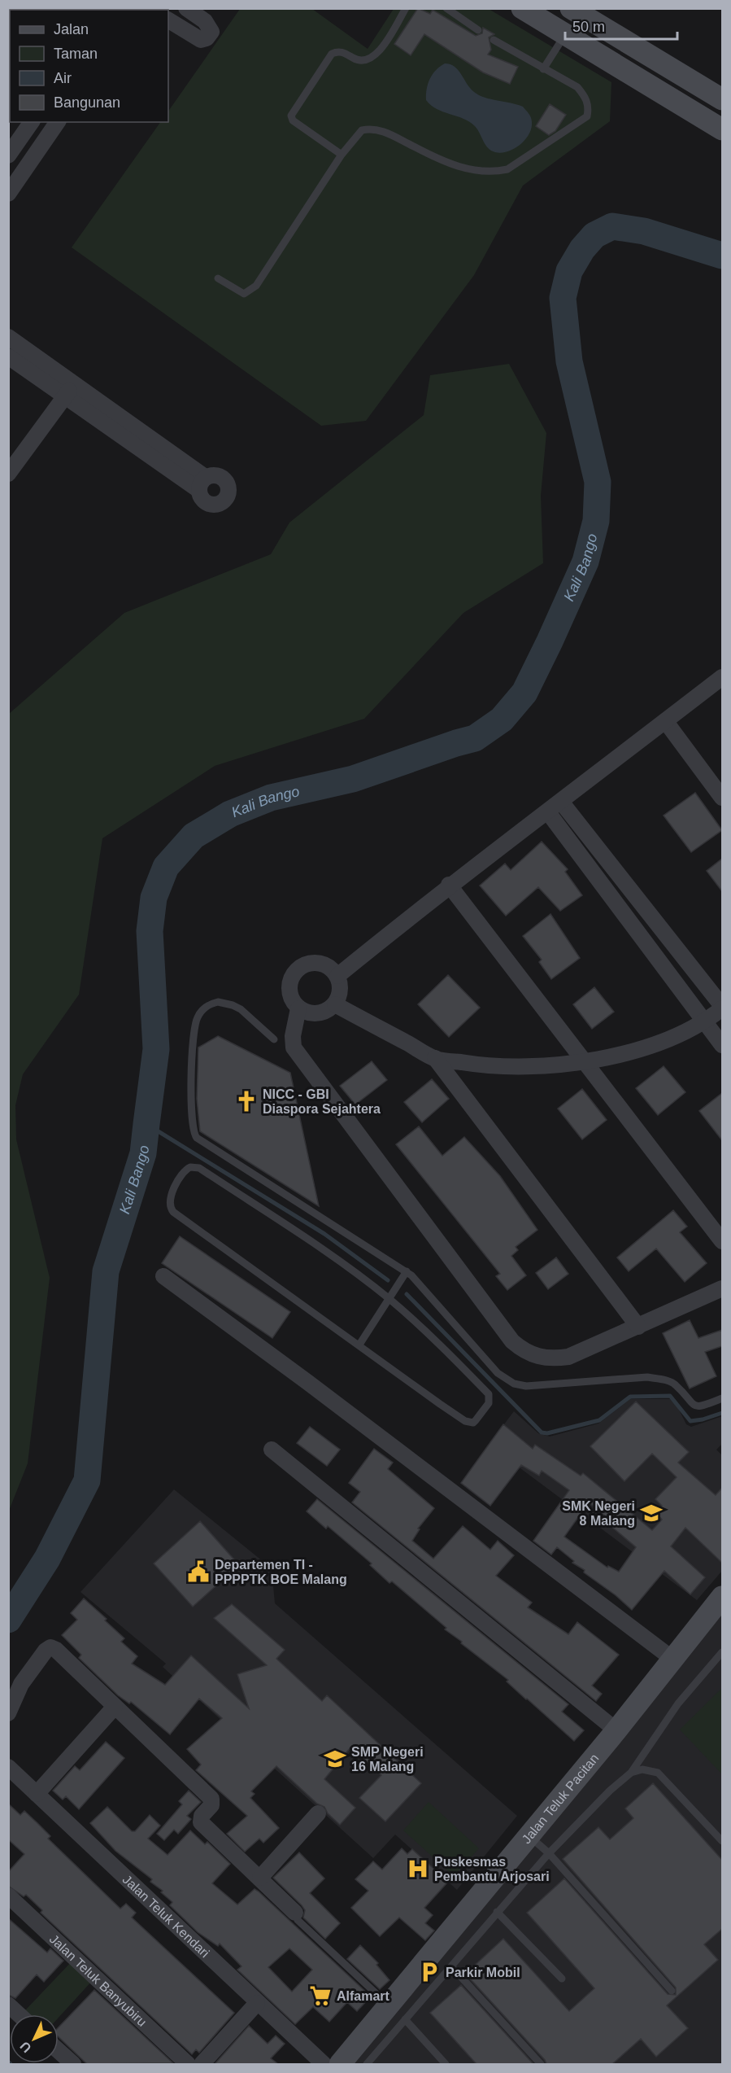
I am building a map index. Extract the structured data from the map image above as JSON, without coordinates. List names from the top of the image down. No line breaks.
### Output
{"streets":{"street":["Jalan Teluk Pacitan","Jalan Teluk Kendari","Jalan Teluk Banyubiru"]},"water":["Kali Bango"],"places":{"church":["NICC - GBI Diaspora Sejahtera"],"school or university":["SMK Negeri 8 Malang","SMP Negeri 16 Malang"],"public building":["Departemen TI - PPPPTK BOE Malang"],"hospital":["Puskesmas Pembantu Arjosari"],"parking":["Parkir Mobil"],"supermarket":["Alfamart"]},"legend":["Jalan","Taman","Air","Bangunan"],"scale_bar":"50 m","north":"bottom left"}
